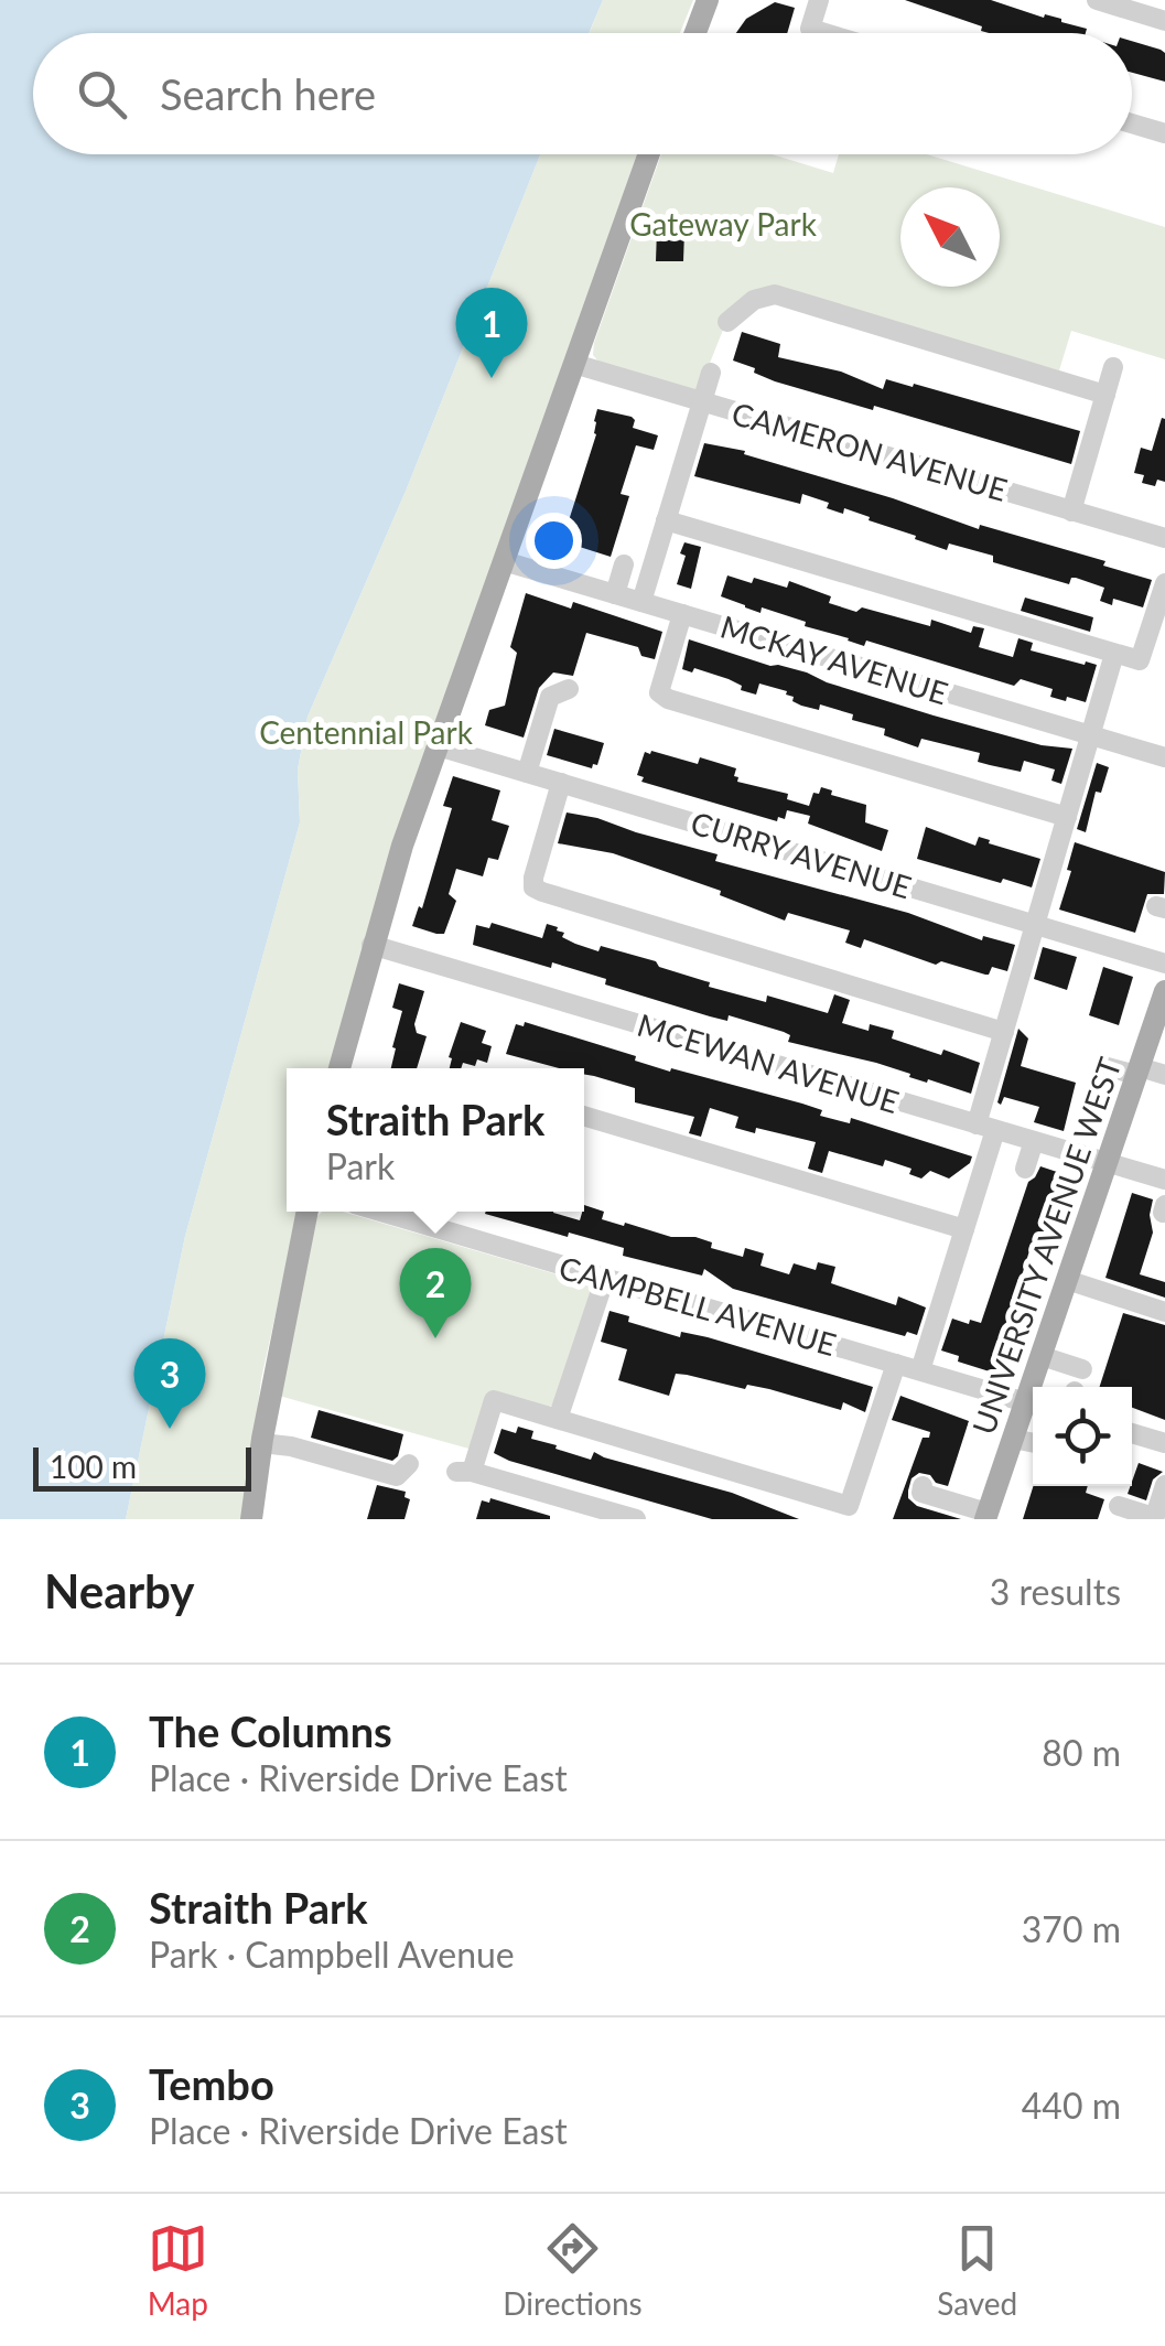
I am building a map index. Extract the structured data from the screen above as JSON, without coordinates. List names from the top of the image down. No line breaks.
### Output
{"streets":{"main road":["UNIVERSITY AVENUE WEST"],"street":["CAMERON AVENUE","MCKAY AVENUE","CURRY AVENUE","MCEWAN AVENUE","CAMPBELL AVENUE"]},"crossings":[["MCEWAN AVENUE","UNIVERSITY AVENUE WEST"]],"parks":["Gateway Park","Centennial Park"],"scale_bar":"100 m","north":"top left","page":{"search":"Search here","pins":["1","2","3"],"popup":["Straith Park","Park"],"scale":"100 m","heading":["Nearby","3 results"],"list":[{"mark":"1","name":"The Columns","note":"Place · Riverside Drive East","value":"80 m"},{"mark":"2","name":"Straith Park","note":"Park · Campbell Avenue","value":"370 m"},{"mark":"3","name":"Tembo","note":"Place · Riverside Drive East","value":"440 m"}],"nav":["Map","Directions","Saved"]}}
